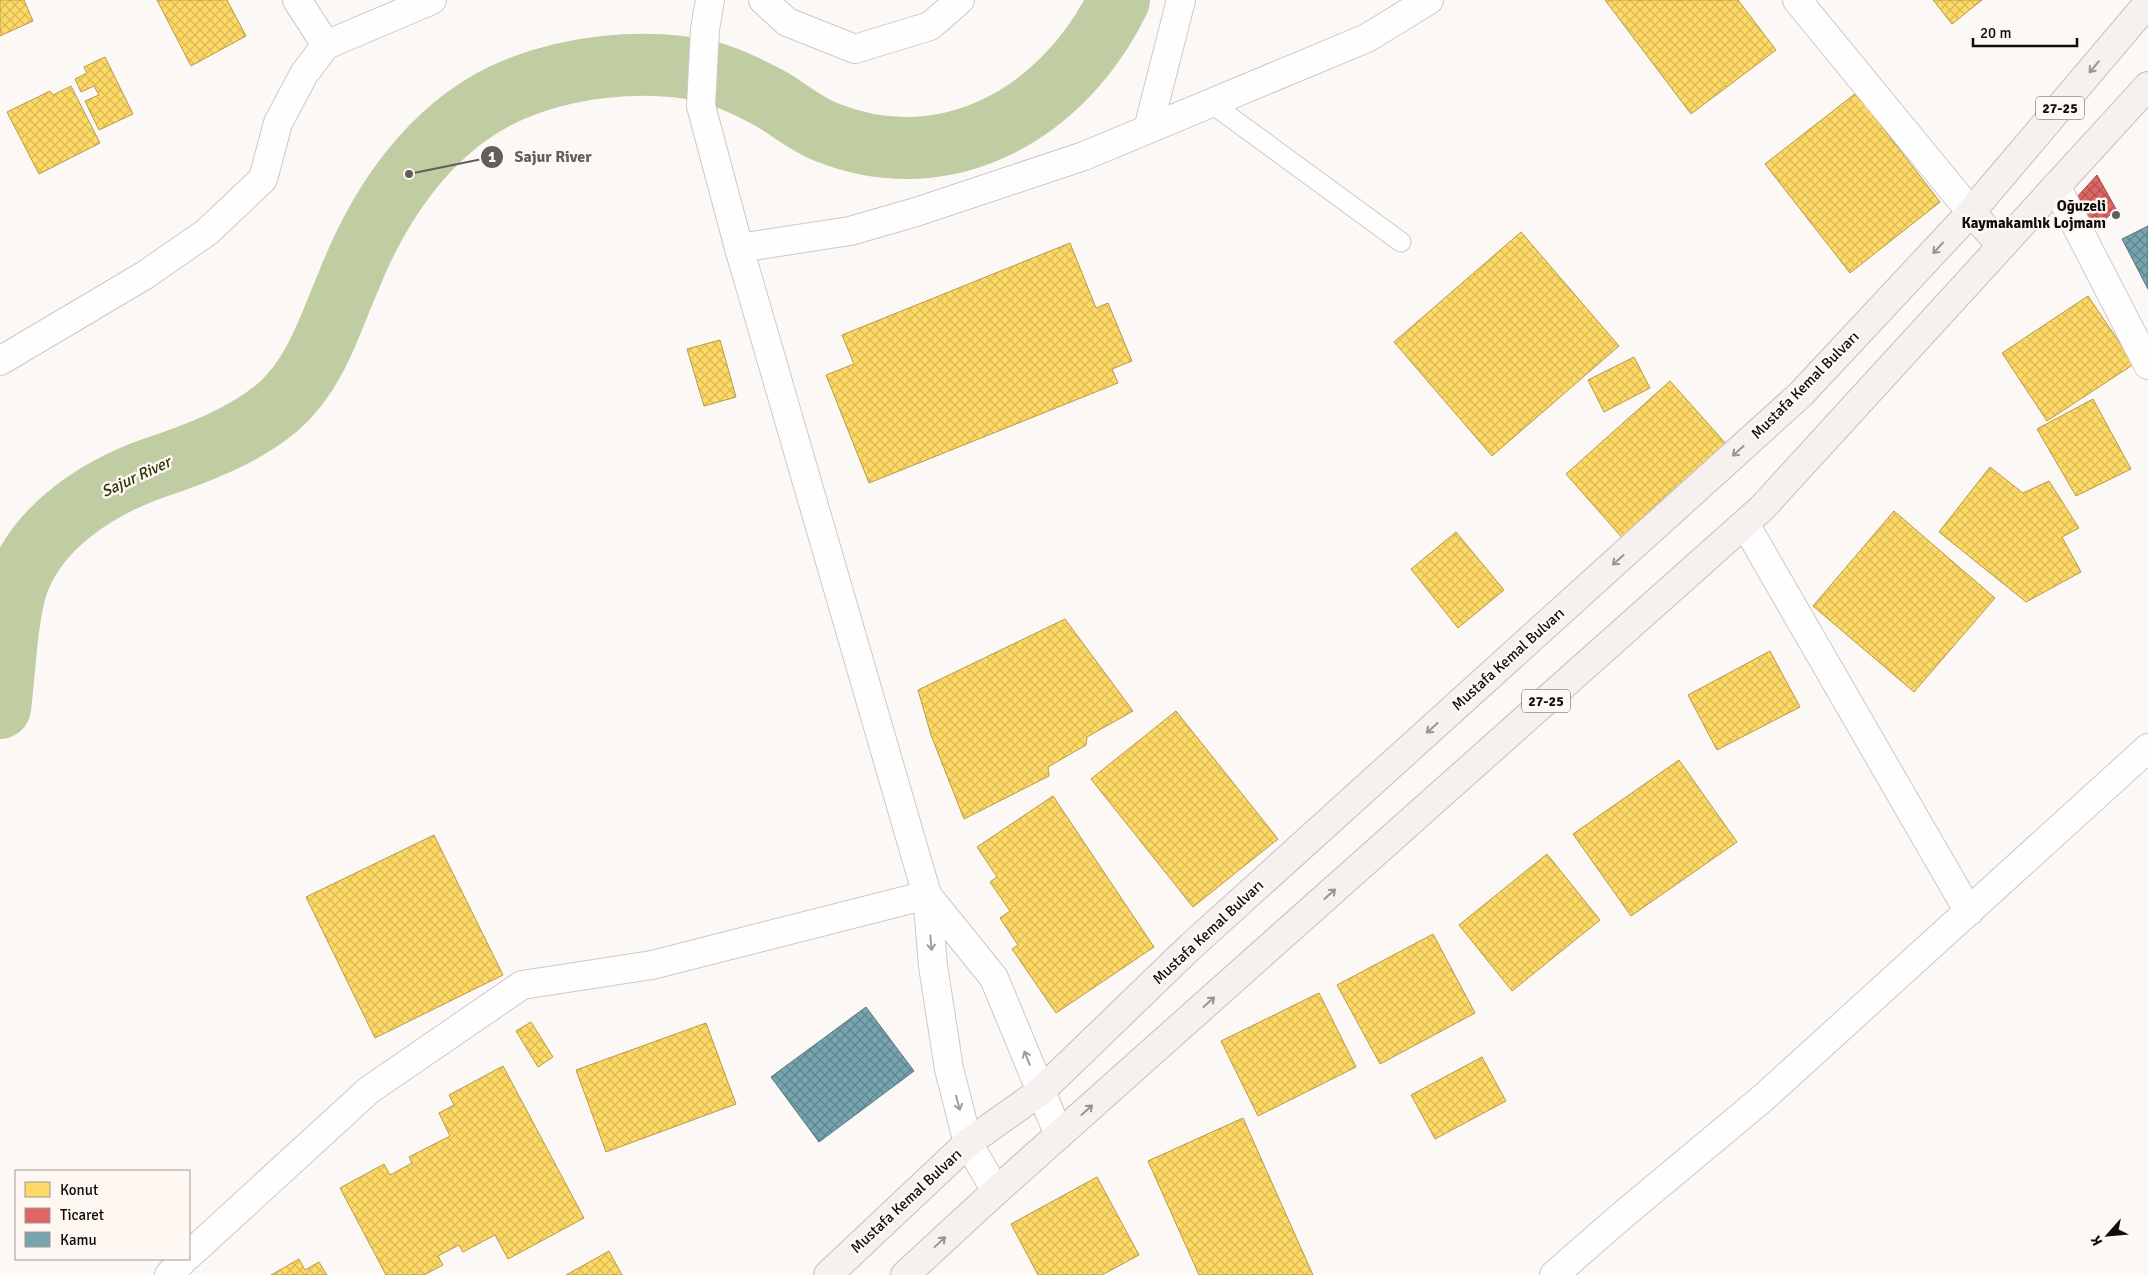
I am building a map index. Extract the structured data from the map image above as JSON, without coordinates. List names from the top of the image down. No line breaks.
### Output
{"streets":{"highway":["27-25","Mustafa Kemal Bulvarı"]},"water":["Sajur River"],"places":["Sajur River","Oğuzeli Kaymakamlık Lojmanı"],"legend":["Konut","Ticaret","Kamu"],"scale_bar":"20 m","north":"bottom left"}
